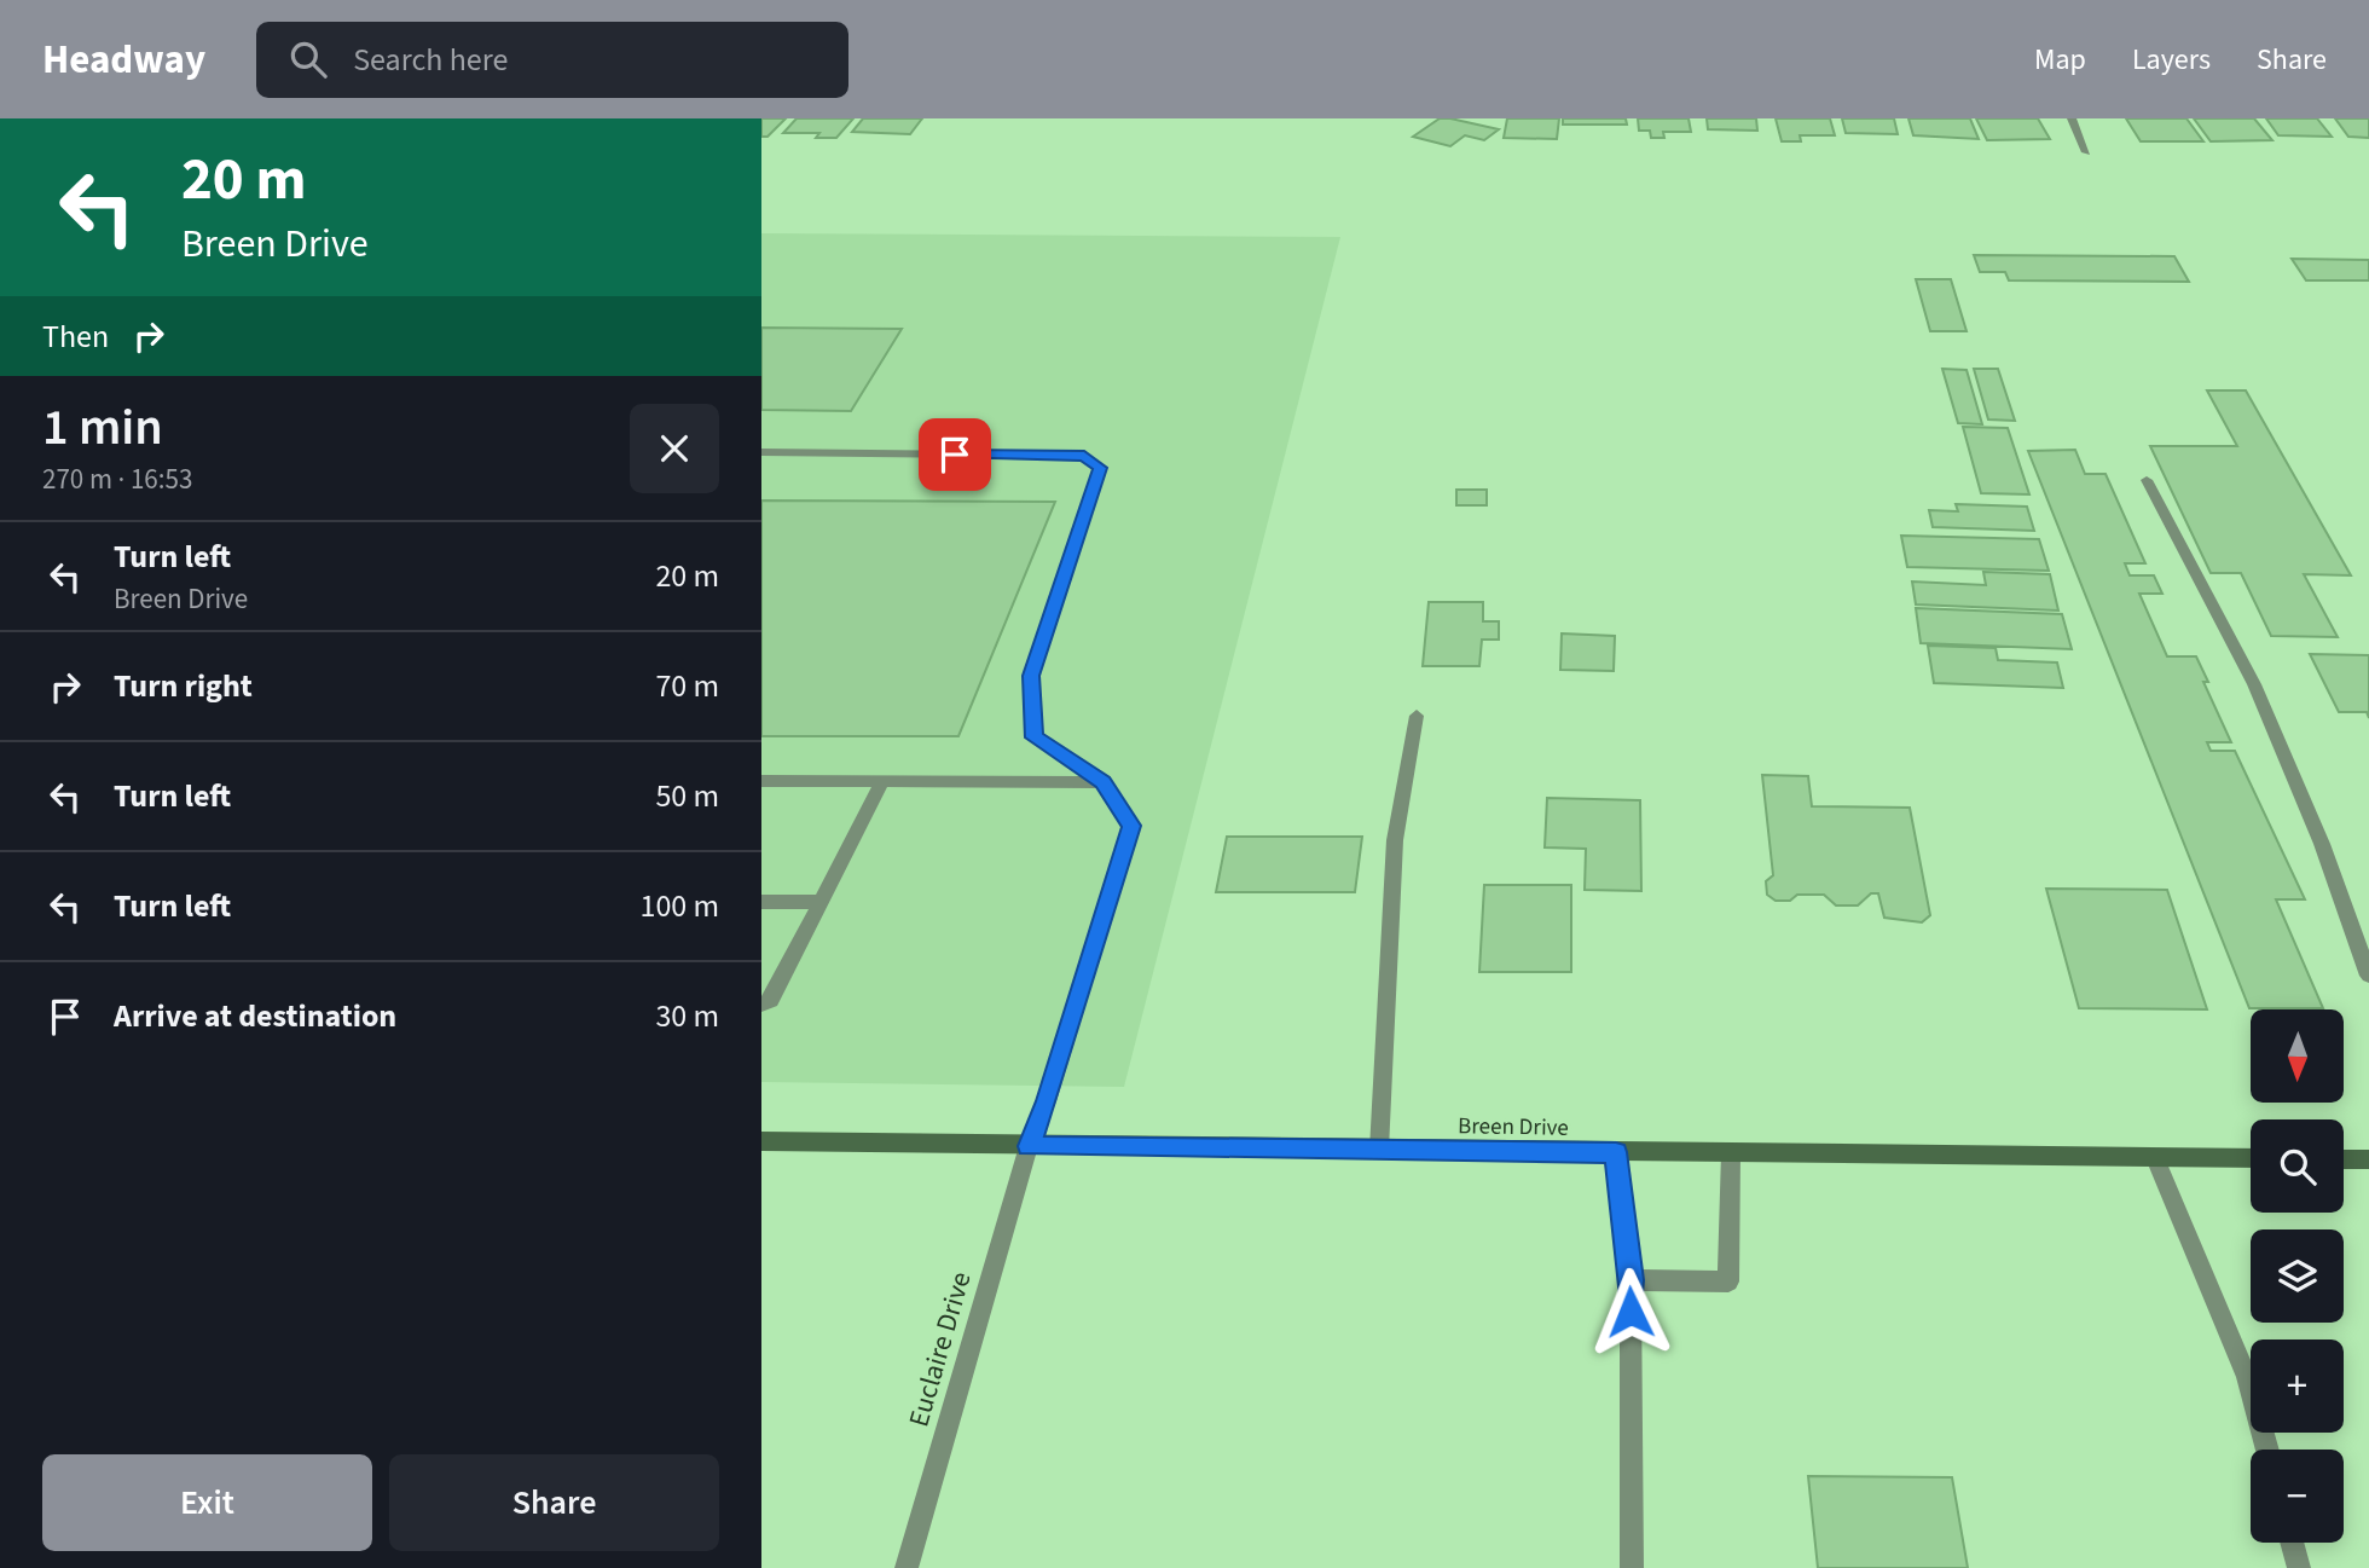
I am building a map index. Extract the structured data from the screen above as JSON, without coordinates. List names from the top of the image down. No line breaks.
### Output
{"streets":{"street":["Breen Drive","Euclaire Drive"]},"crossings":[["Breen Drive","Euclaire Drive"]],"north":"bottom","page":{"header":"Headway","search":"Search here","nav":["Map","Layers","Share"],"turn":["20 m","Breen Drive"],"then":"Then","heading":["1 min","270 m · 16:53"],"list":[{"name":"Turn left","note":"Breen Drive","value":"20 m"},{"name":"Turn right","value":"70 m"},{"name":"Turn left","value":"50 m"},{"name":"Turn left","value":"100 m"},{"name":"Arrive at destination","value":"30 m"}],"map_buttons":["+","−"],"buttons":["Exit","Share"]}}
